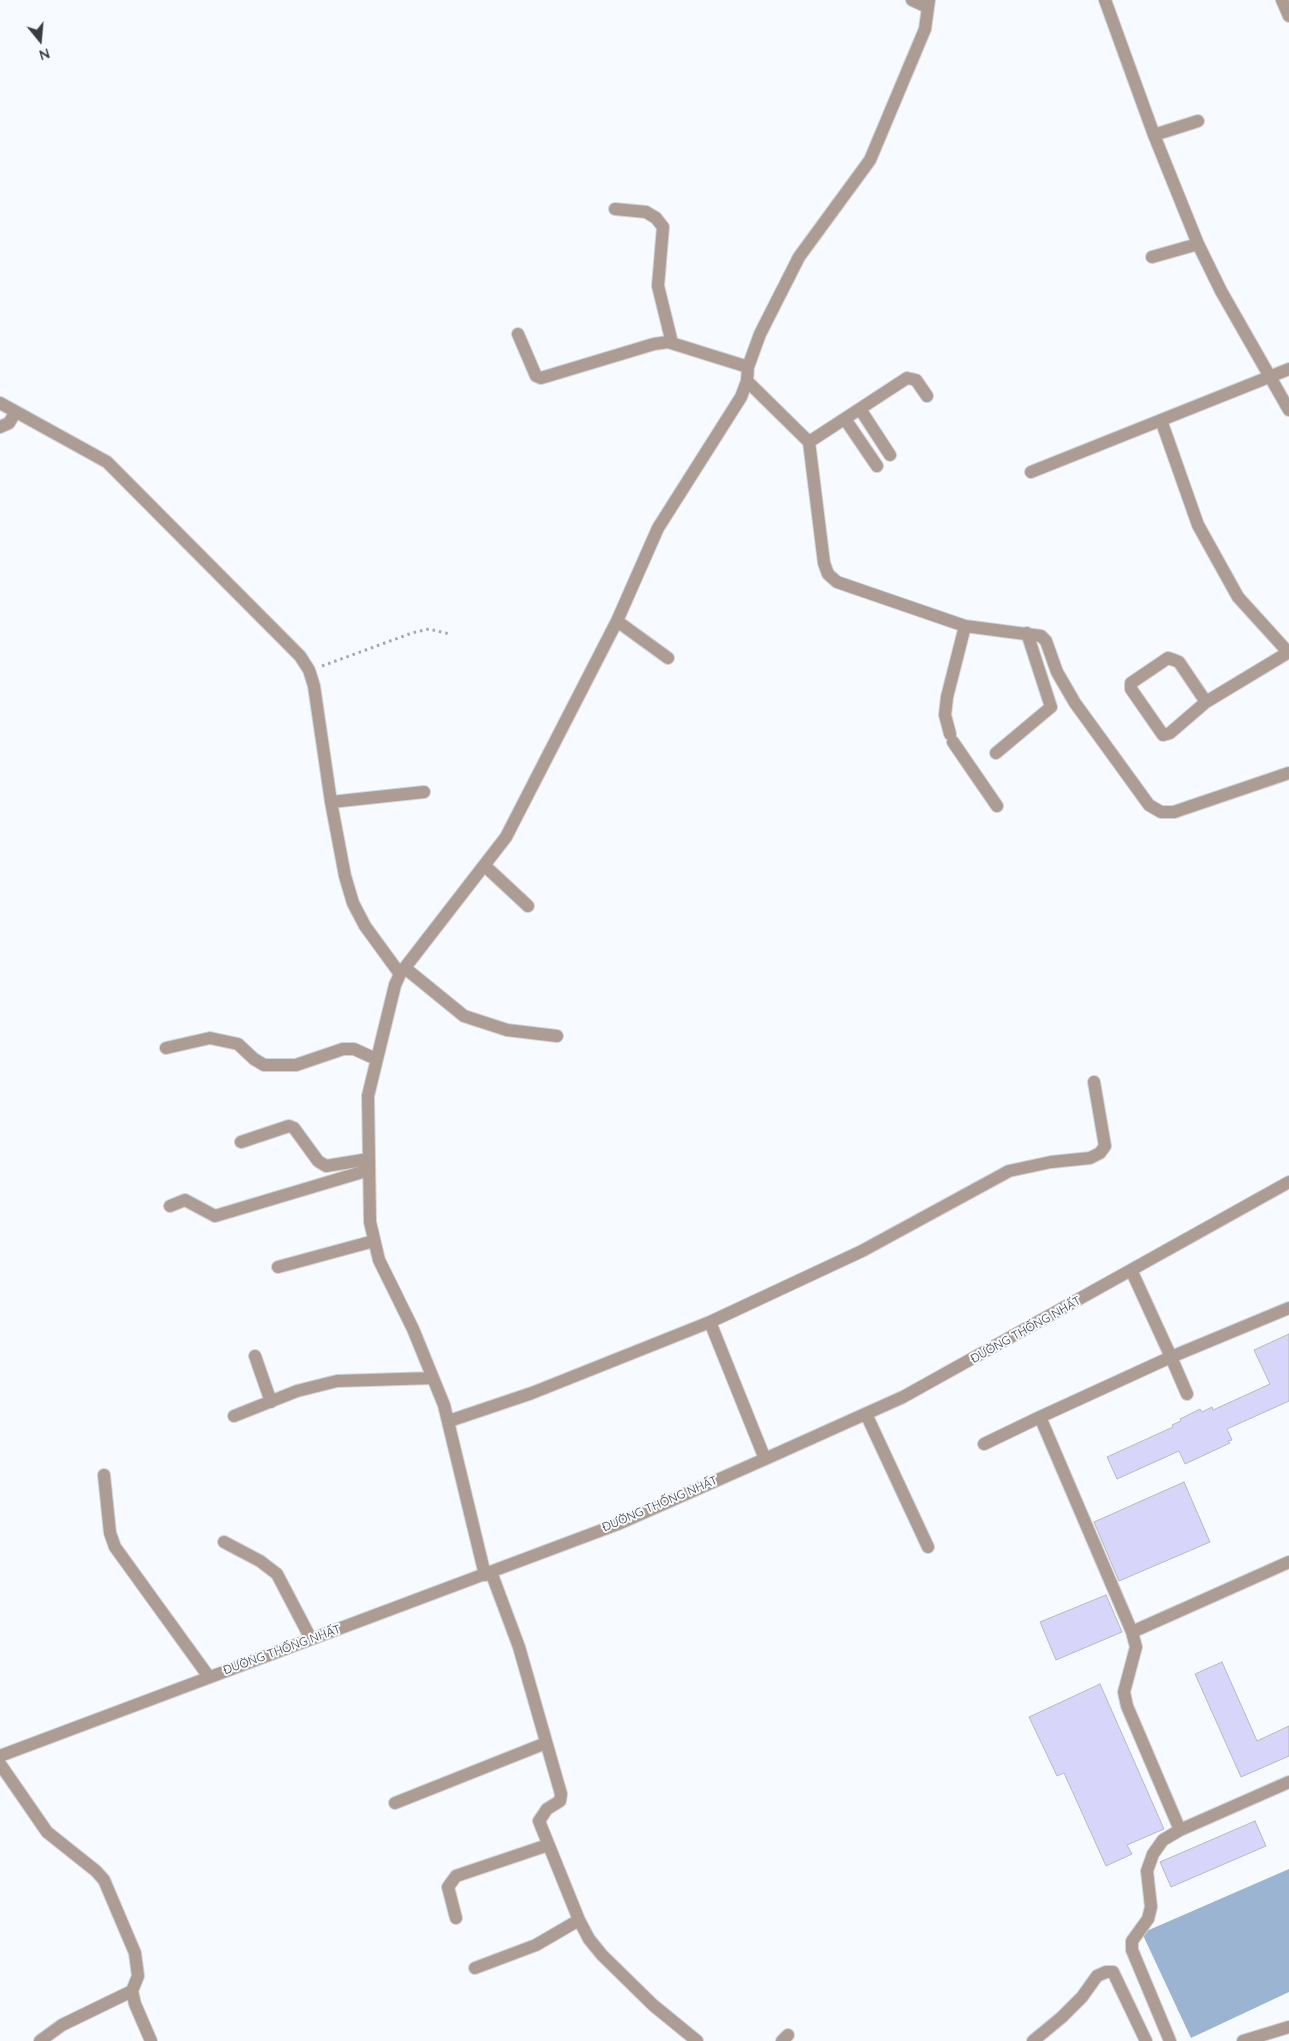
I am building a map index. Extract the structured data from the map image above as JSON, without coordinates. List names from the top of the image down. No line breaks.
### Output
{"streets":{"street":["ĐƯỜNG THỐNG NHẤT"]},"north":"bottom"}
